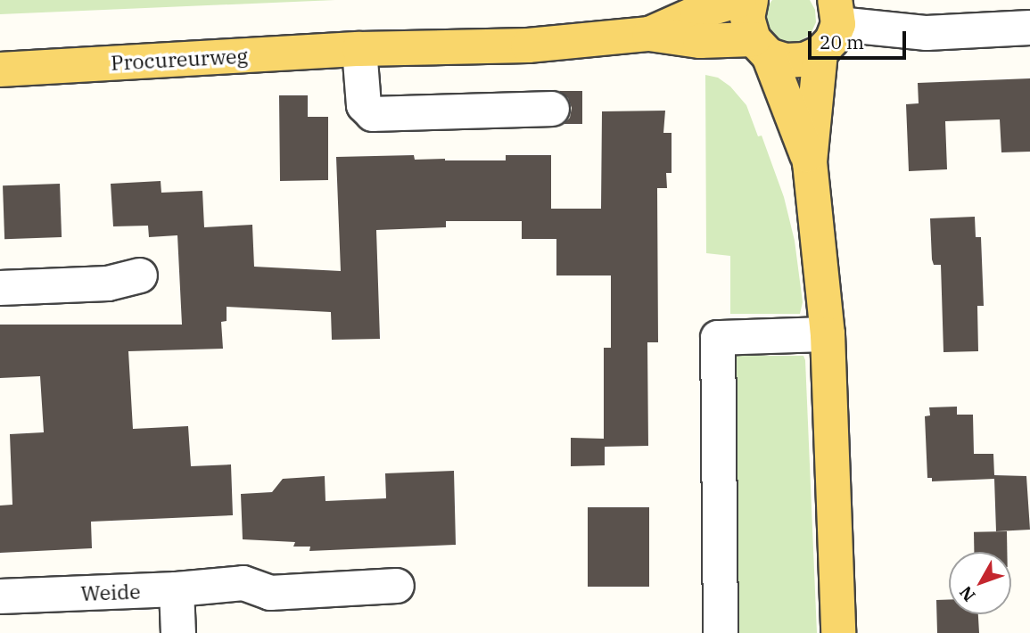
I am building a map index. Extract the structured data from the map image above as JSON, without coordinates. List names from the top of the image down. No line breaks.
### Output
{"streets":{"main road":["Procureurweg"],"street":["Weide"]},"scale_bar":"20 m","north":"bottom left"}
